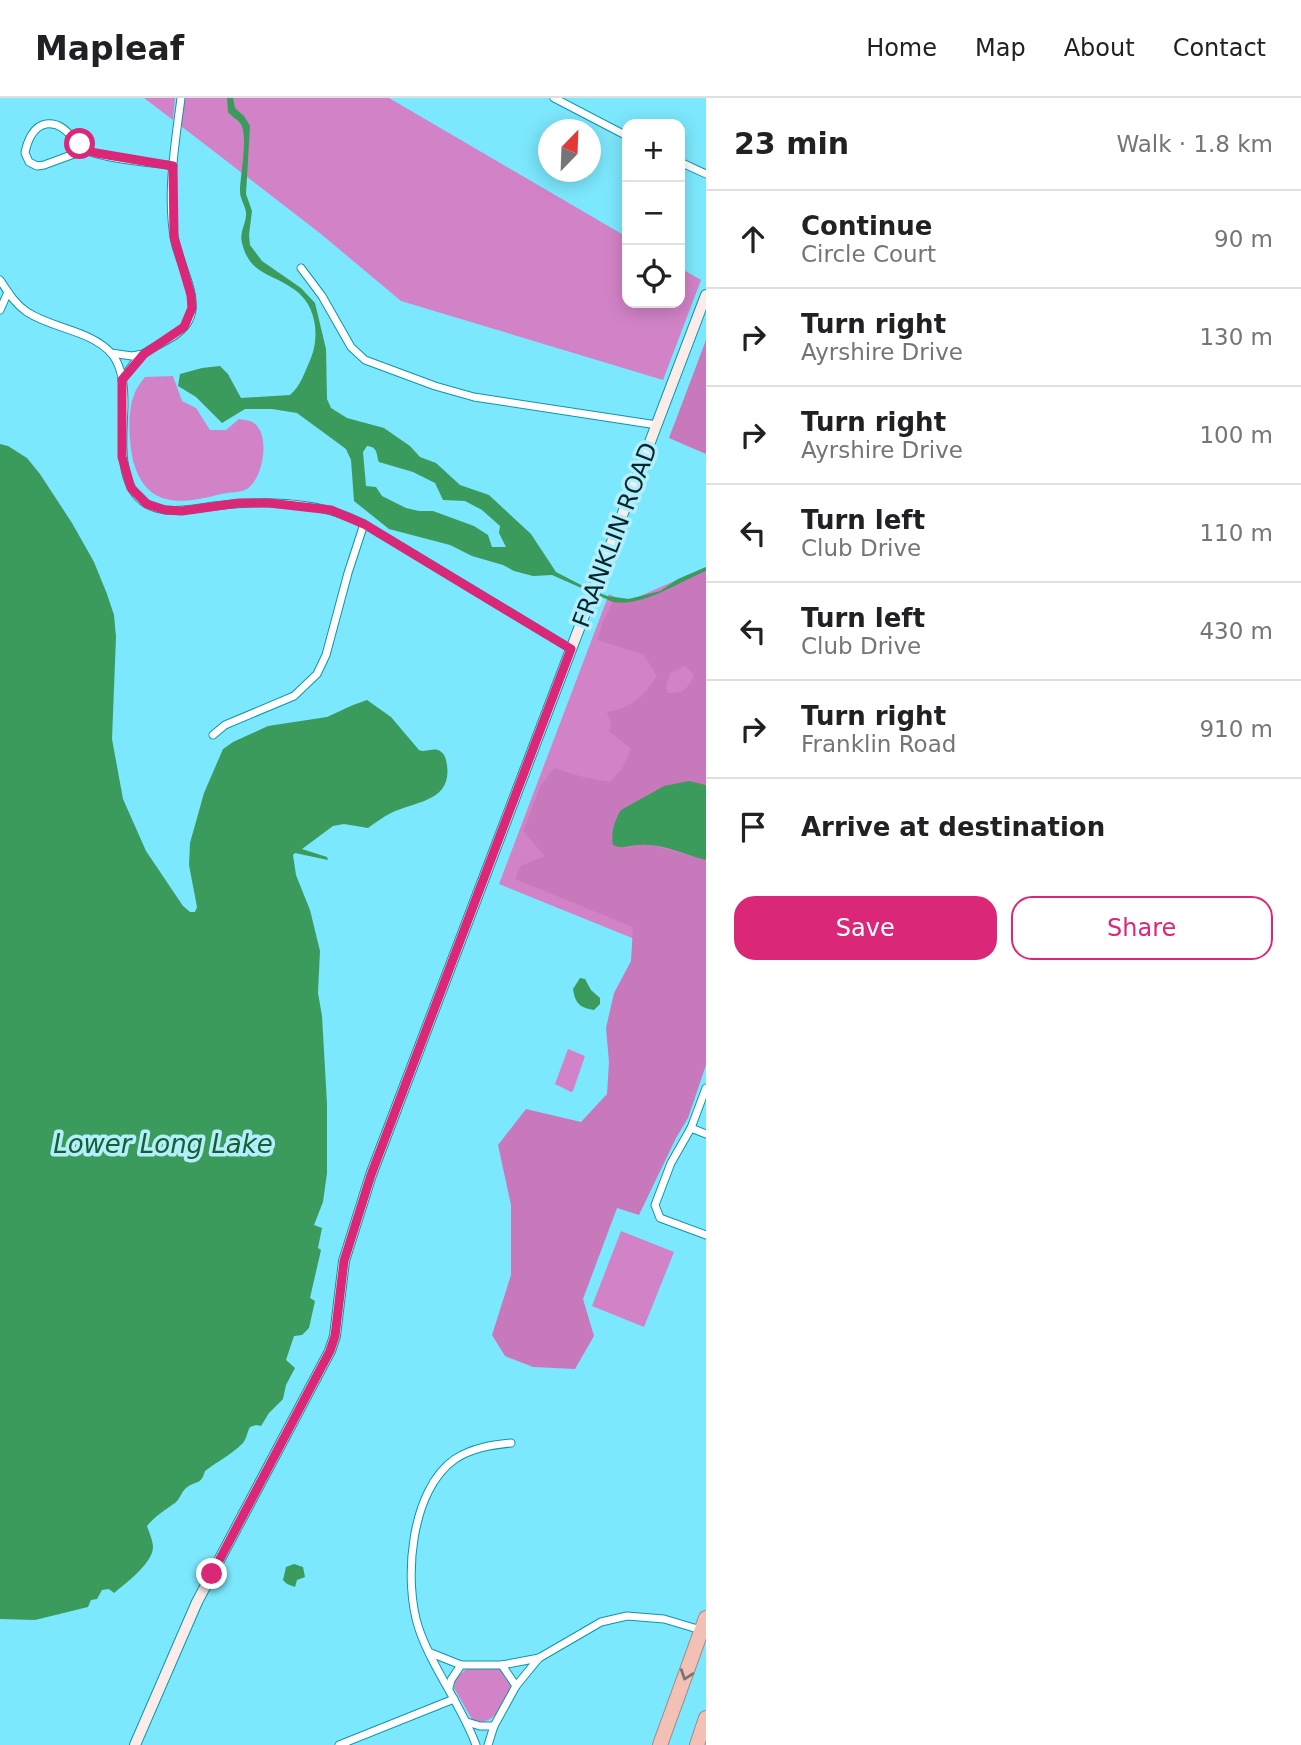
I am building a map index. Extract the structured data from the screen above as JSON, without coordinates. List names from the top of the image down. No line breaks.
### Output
{"streets":{"street":["FRANKLIN ROAD"]},"water":["Lower Long Lake"],"north":"top right","page":{"header":"Mapleaf","nav":["Home","Map","About","Contact"],"heading":["23 min","Walk · 1.8 km"],"map_buttons":["+","−"],"list":[["Continue","Circle Court","90 m"],["Turn right","Ayrshire Drive","130 m"],["Turn right","Ayrshire Drive","100 m"],["Turn left","Club Drive","110 m"],["Turn left","Club Drive","430 m"],["Turn right","Franklin Road","910 m"],"Arrive at destination"],"buttons":["Save","Share"]}}
